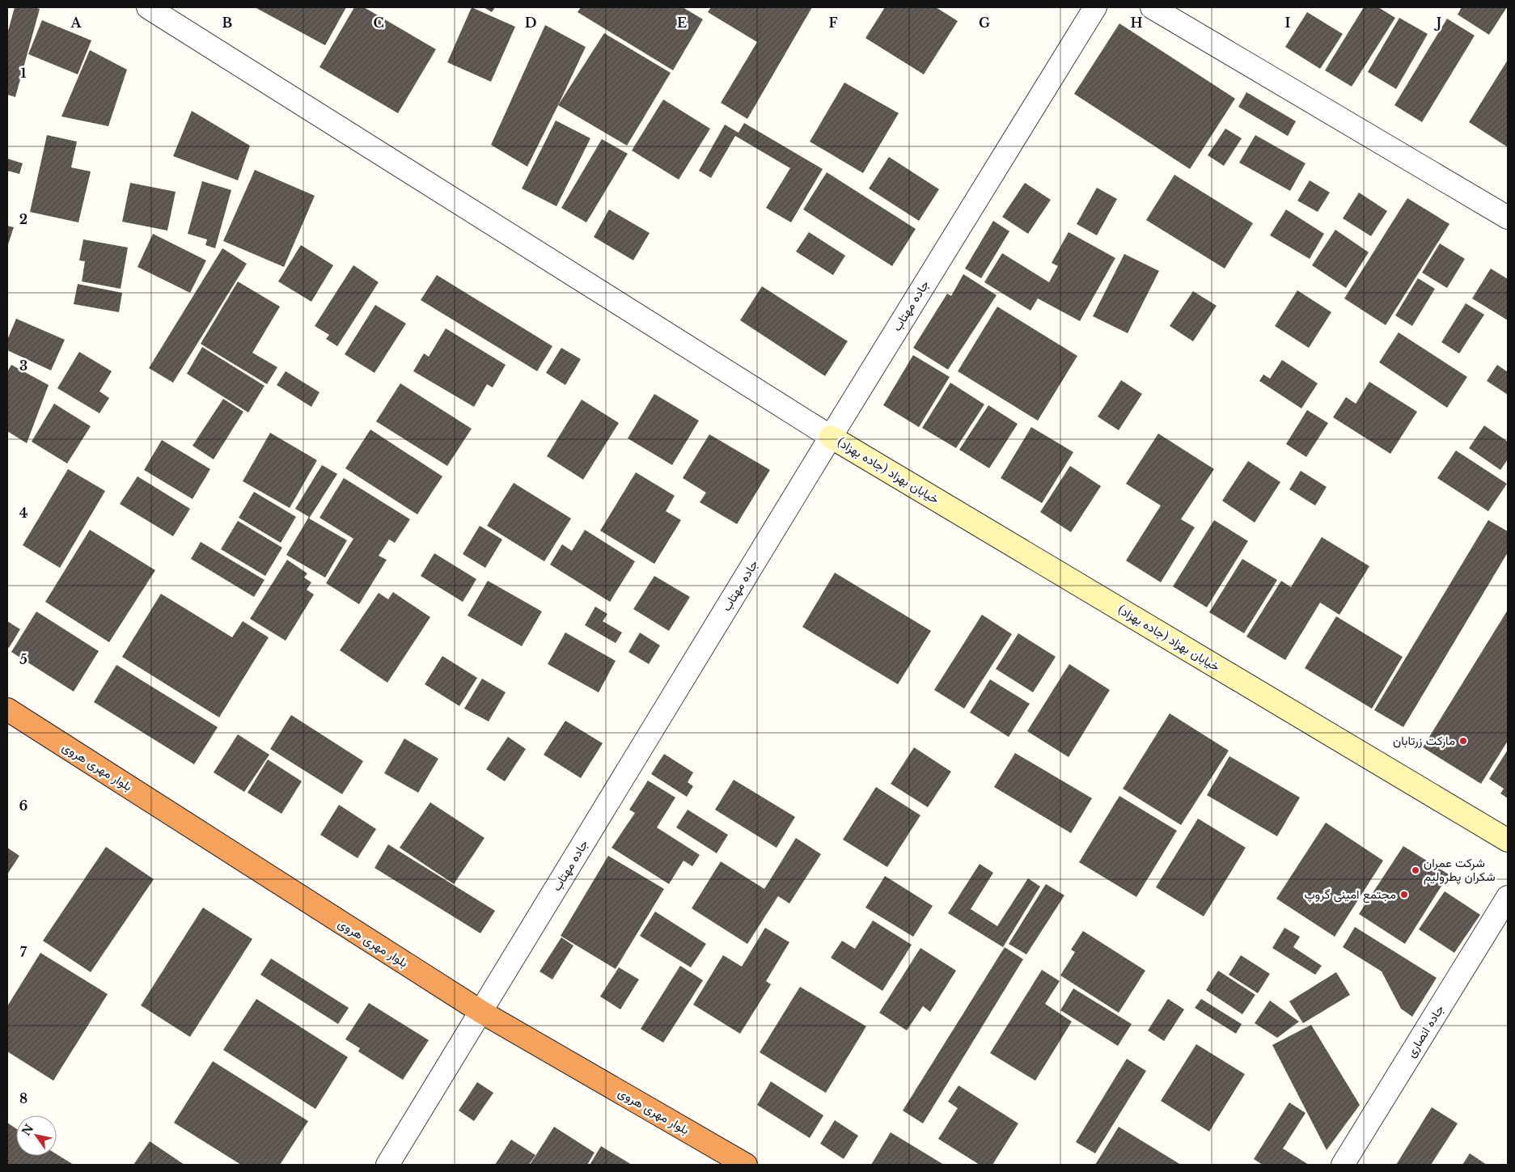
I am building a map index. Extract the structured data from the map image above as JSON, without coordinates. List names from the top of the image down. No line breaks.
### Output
{"streets":{"highway":["بلوار مهری هروی"],"street":["جاده مهتاب","خیابان بهزاد (جاده بهزاد)","جاده انصاری"]},"crossings":[["جاده مهتاب","خیابان بهزاد (جاده بهزاد)"],["جاده مهتاب","بلوار مهری هروی"]],"places":["مارکت زرتابان","شرکت عمران شکران پطرولیم","مجتمع امینی گروپ"],"north":"top left","grid":{"columns":["A","B","C","D","E","F","G","H","I","J"],"rows":["1","2","3","4","5","6","7","8"]}}
